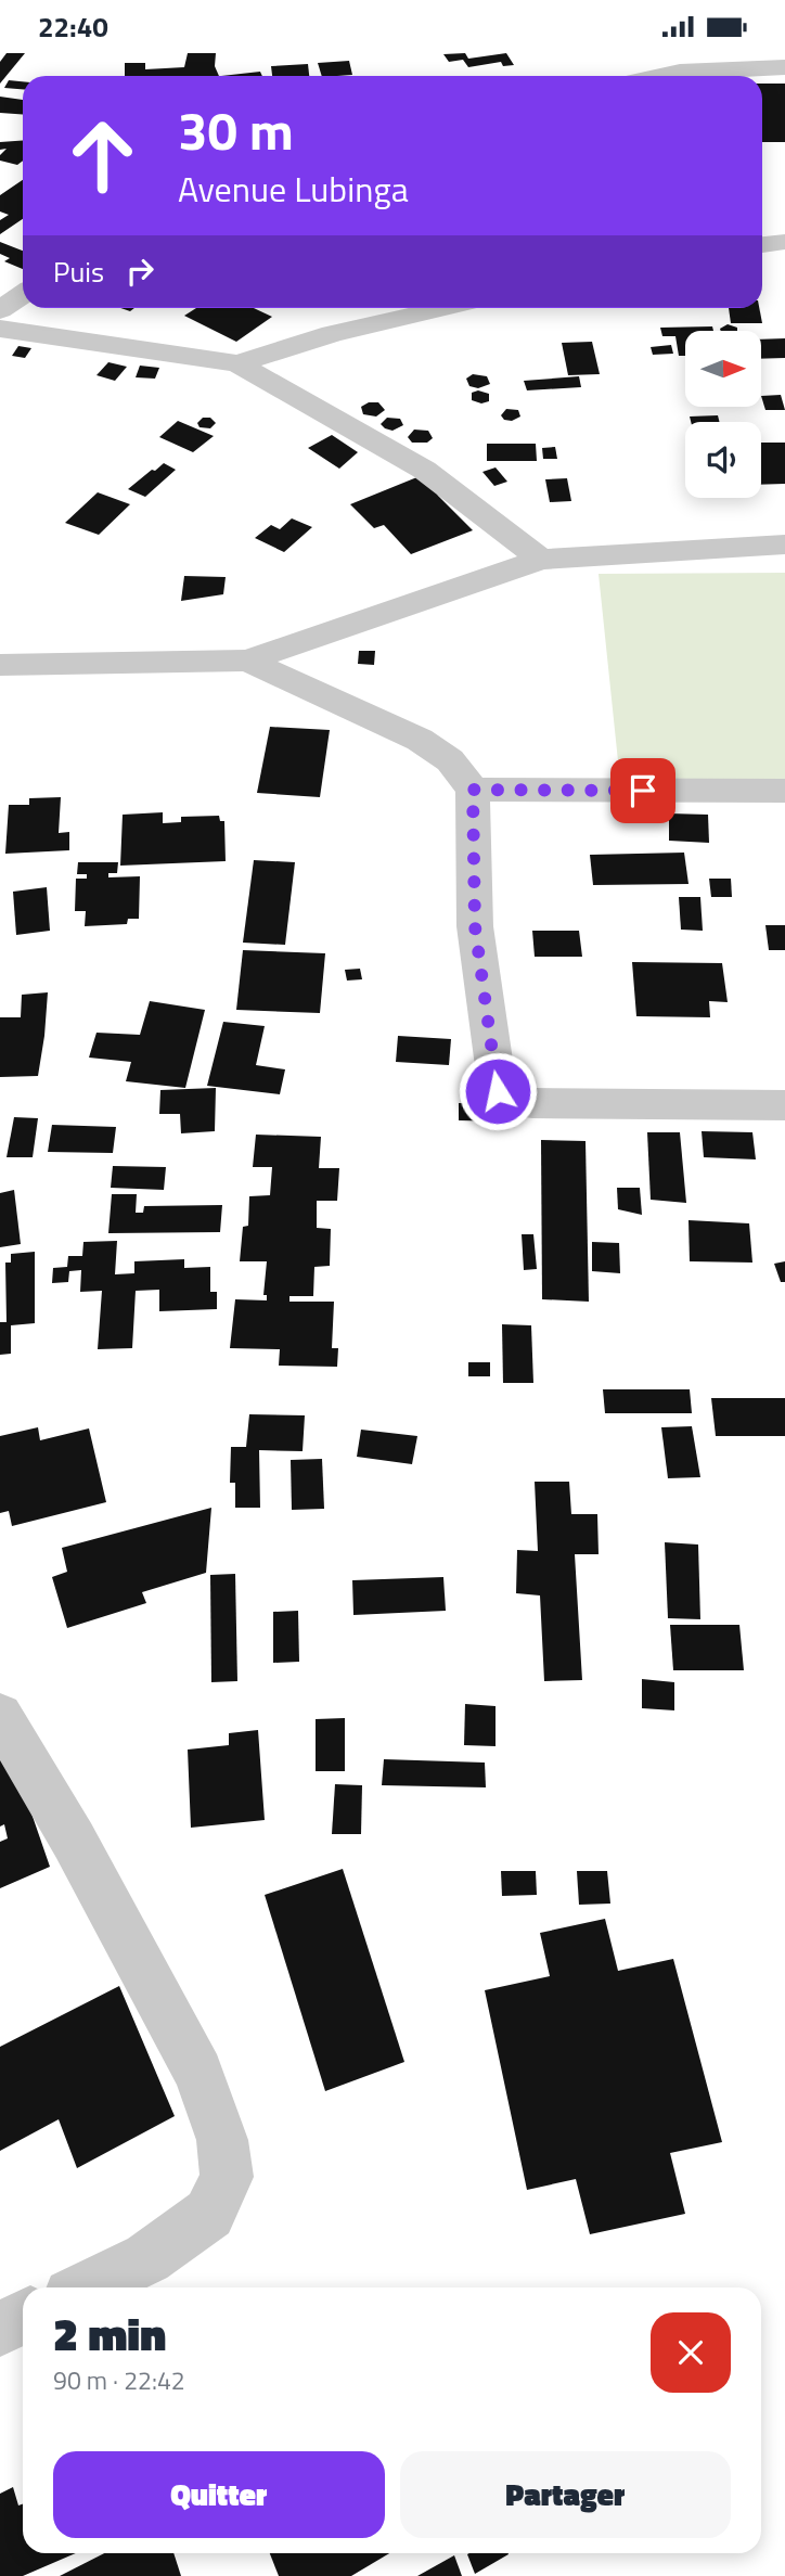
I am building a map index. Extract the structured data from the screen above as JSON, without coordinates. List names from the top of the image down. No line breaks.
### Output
{"north":"right","page":{"status":"22:40","turn":["30 m","Avenue Lubinga"],"then":"Puis","heading":["2 min","90 m · 22:42"],"buttons":["Quitter","Partager"]}}
